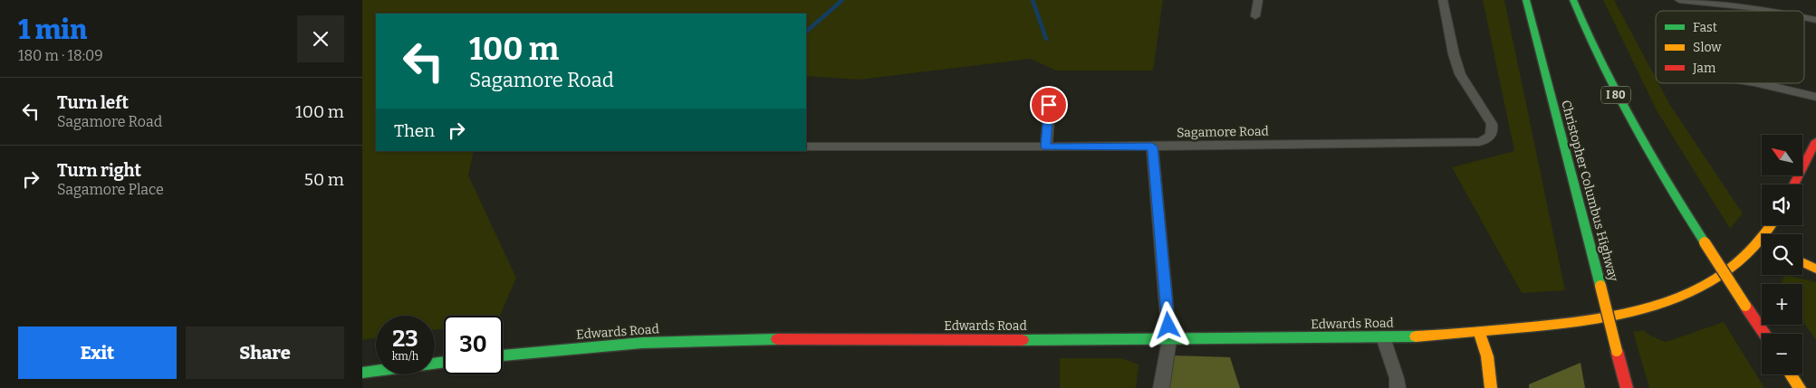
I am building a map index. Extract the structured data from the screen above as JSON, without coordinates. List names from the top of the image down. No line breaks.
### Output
{"streets":{"main road":["I 80","Christopher Columbus Highway","Edwards Road"],"street":["Sagamore Road"]},"legend":["Fast","Slow","Jam"],"north":"top left","page":{"heading":["1 min","180 m · 18:09"],"turn":["100 m","Sagamore Road"],"list":[{"name":"Turn left","note":"Sagamore Road","value":"100 m"},{"name":"Turn right","note":"Sagamore Place","value":"50 m"}],"then":"Then","map_buttons":["+","−"],"speed":"23 km/h","limit":"30","buttons":["Exit","Share"]}}
